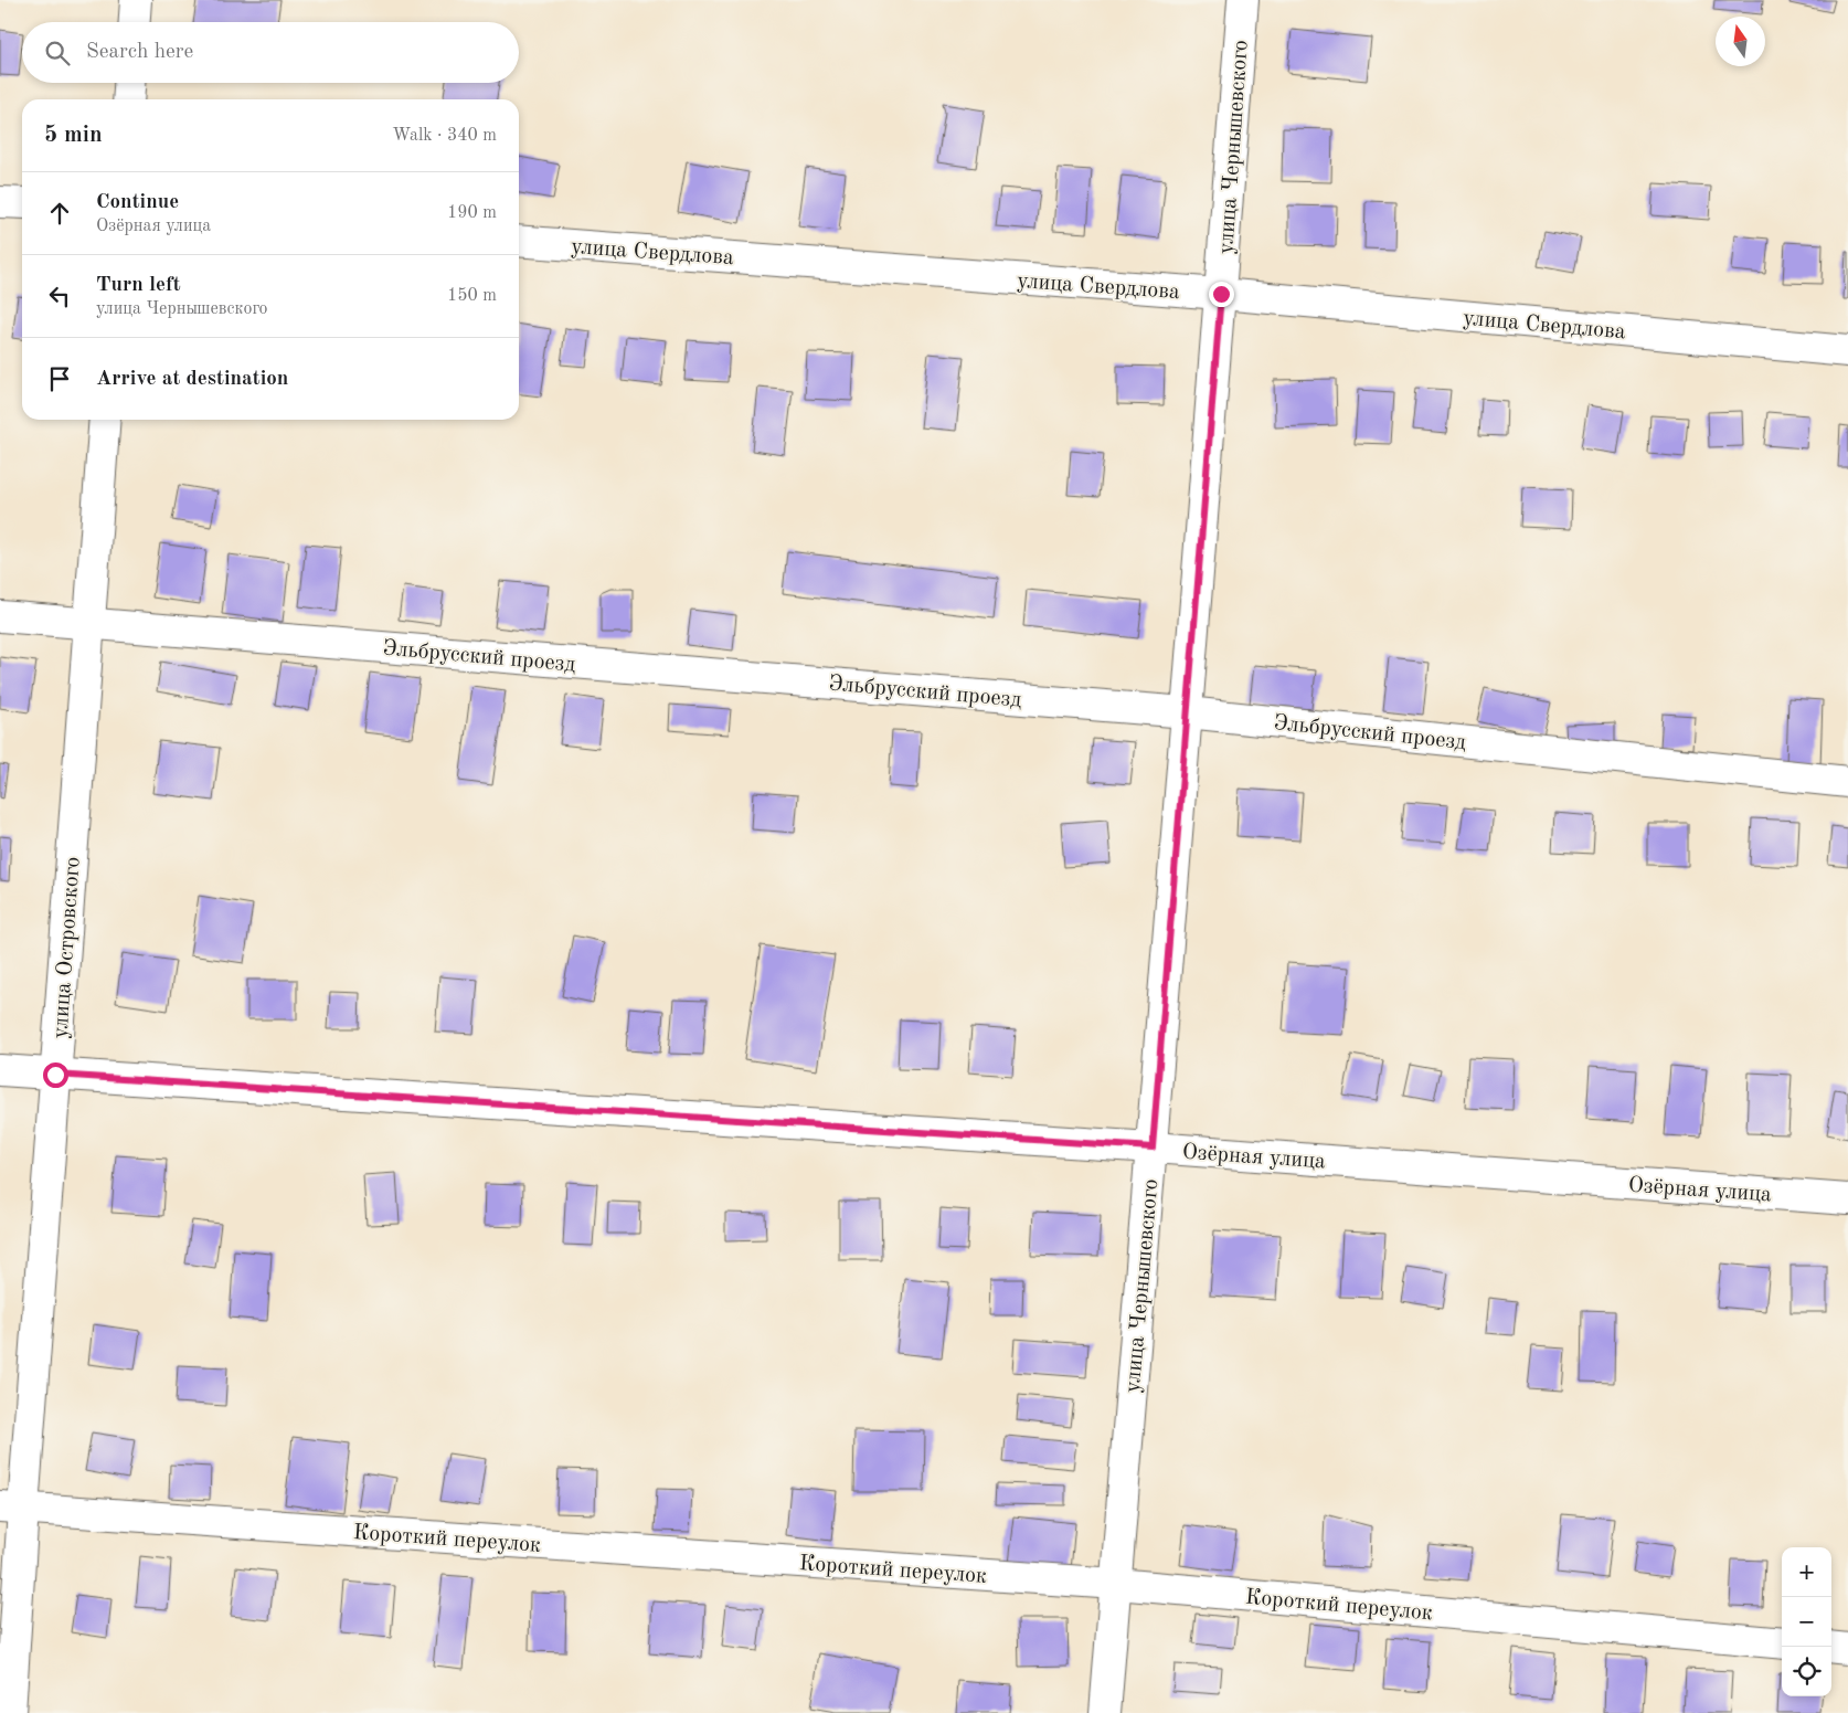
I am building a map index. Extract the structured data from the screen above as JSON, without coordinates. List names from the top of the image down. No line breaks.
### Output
{"streets":{"street":["улица Чернышевского","улица Свердлова","Эльбрусский проезд","улица Островского","Озёрная улица","Короткий переулок"]},"crossings":[["улица Чернышевского","улица Свердлова"],["улица Чернышевского","Эльбрусский проезд"],["улица Чернышевского","Озёрная улица"],["улица Чернышевского","Короткий переулок"],["Эльбрусский проезд","улица Островского"],["улица Островского","Озёрная улица"],["улица Островского","Короткий переулок"]],"north":"top","page":{"search":"Search here","heading":["5 min","Walk · 340 m"],"list":[["Continue","Озёрная улица","190 m"],["Turn left","улица Чернышевского","150 m"],"Arrive at destination"],"map_buttons":["+","−"]}}
